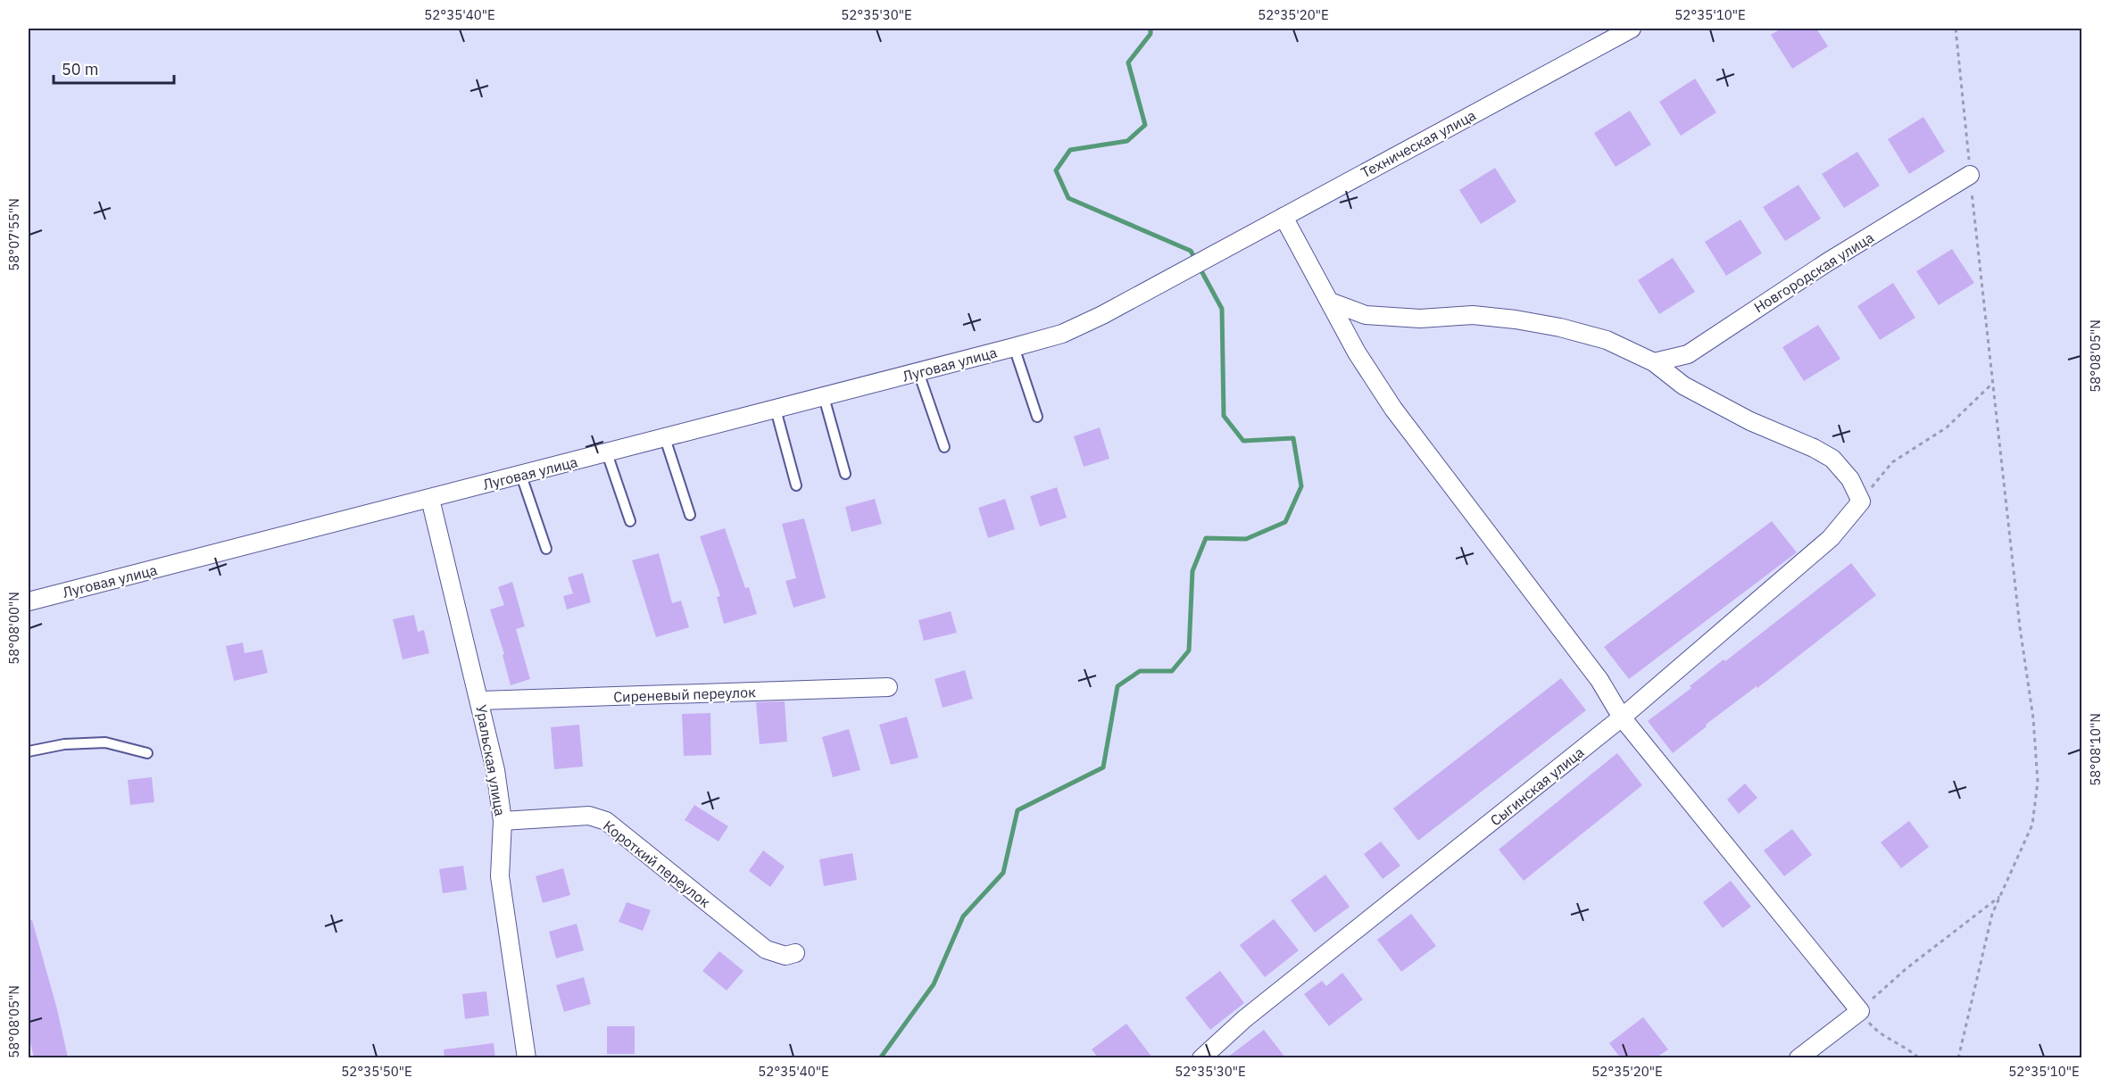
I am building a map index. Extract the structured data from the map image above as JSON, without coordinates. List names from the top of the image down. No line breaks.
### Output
{"streets":{"street":["Техническая улица","Новгородская улица","Луговая улица","Сиреневый переулок","Уральская улица","Сыгинская улица","Короткий переулок"]},"crossings":[["Техническая улица","Луговая улица"],["Луговая улица","Уральская улица"],["Сиреневый переулок","Уральская улица"],["Уральская улица","Короткий переулок"]],"scale_bar":"50 m","coordinates":["52°35'40\"E","52°35'30\"E","52°35'20\"E","52°35'10\"E","58°07'55\"N","58°08'05\"N","58°08'00\"N","58°08'10\"N","52°35'50\"E"]}
